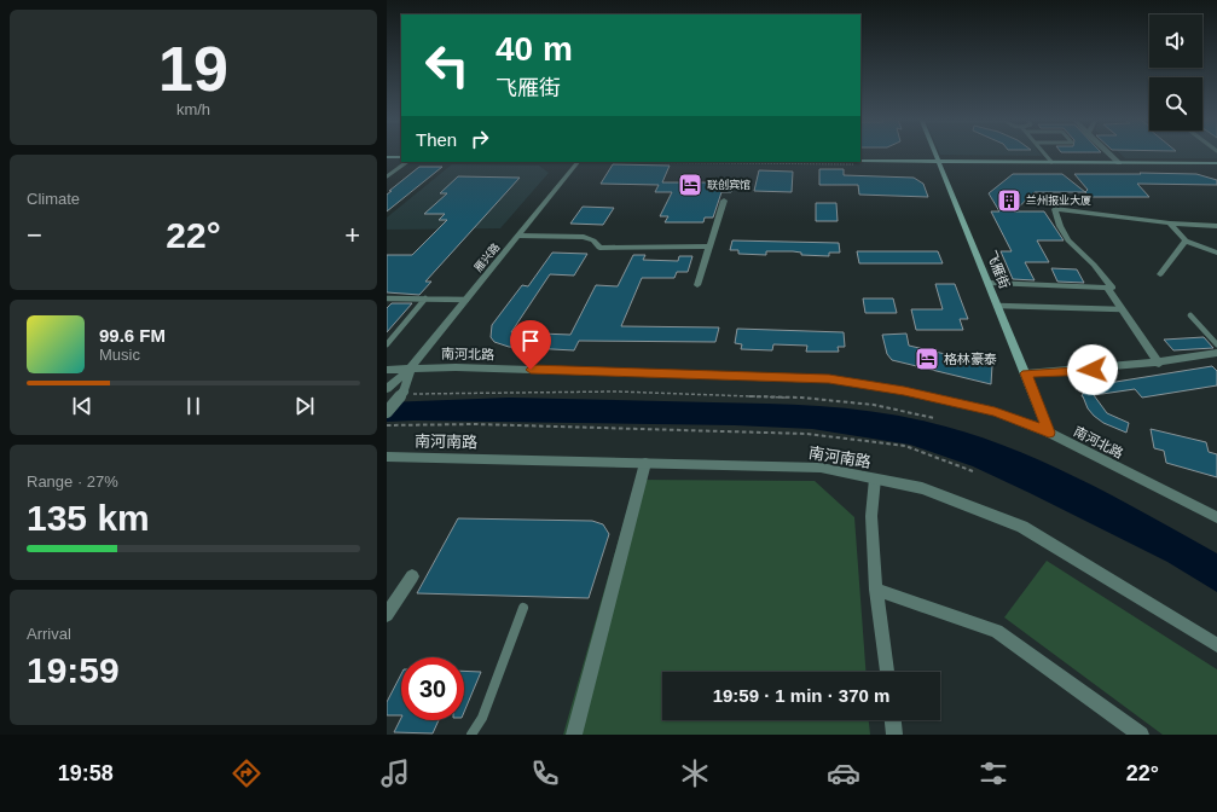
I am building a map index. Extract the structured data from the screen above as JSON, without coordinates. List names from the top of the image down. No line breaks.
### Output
{"streets":{"main road":["飞雁街"],"street":["雁兴路","南河北路","南河南路"]},"crossings":[["雁兴路","南河北路"],["飞雁街","南河北路"]],"places":{"hotel":["联创宾馆","格林豪泰"],"building":["兰州报业大厦"]},"page":{"tile":[["19","km/h"],"Climate",["Range · 27%","135 km"],["Arrival","19:59"]],"turn":["40 m","飞雁街"],"then":"Then","heat":["−","22°","+"],"song":["99.6 FM","Music"],"limit":"30","trip":"19:59 · 1 min · 370 m","tabs":["19:58","22°"]}}
